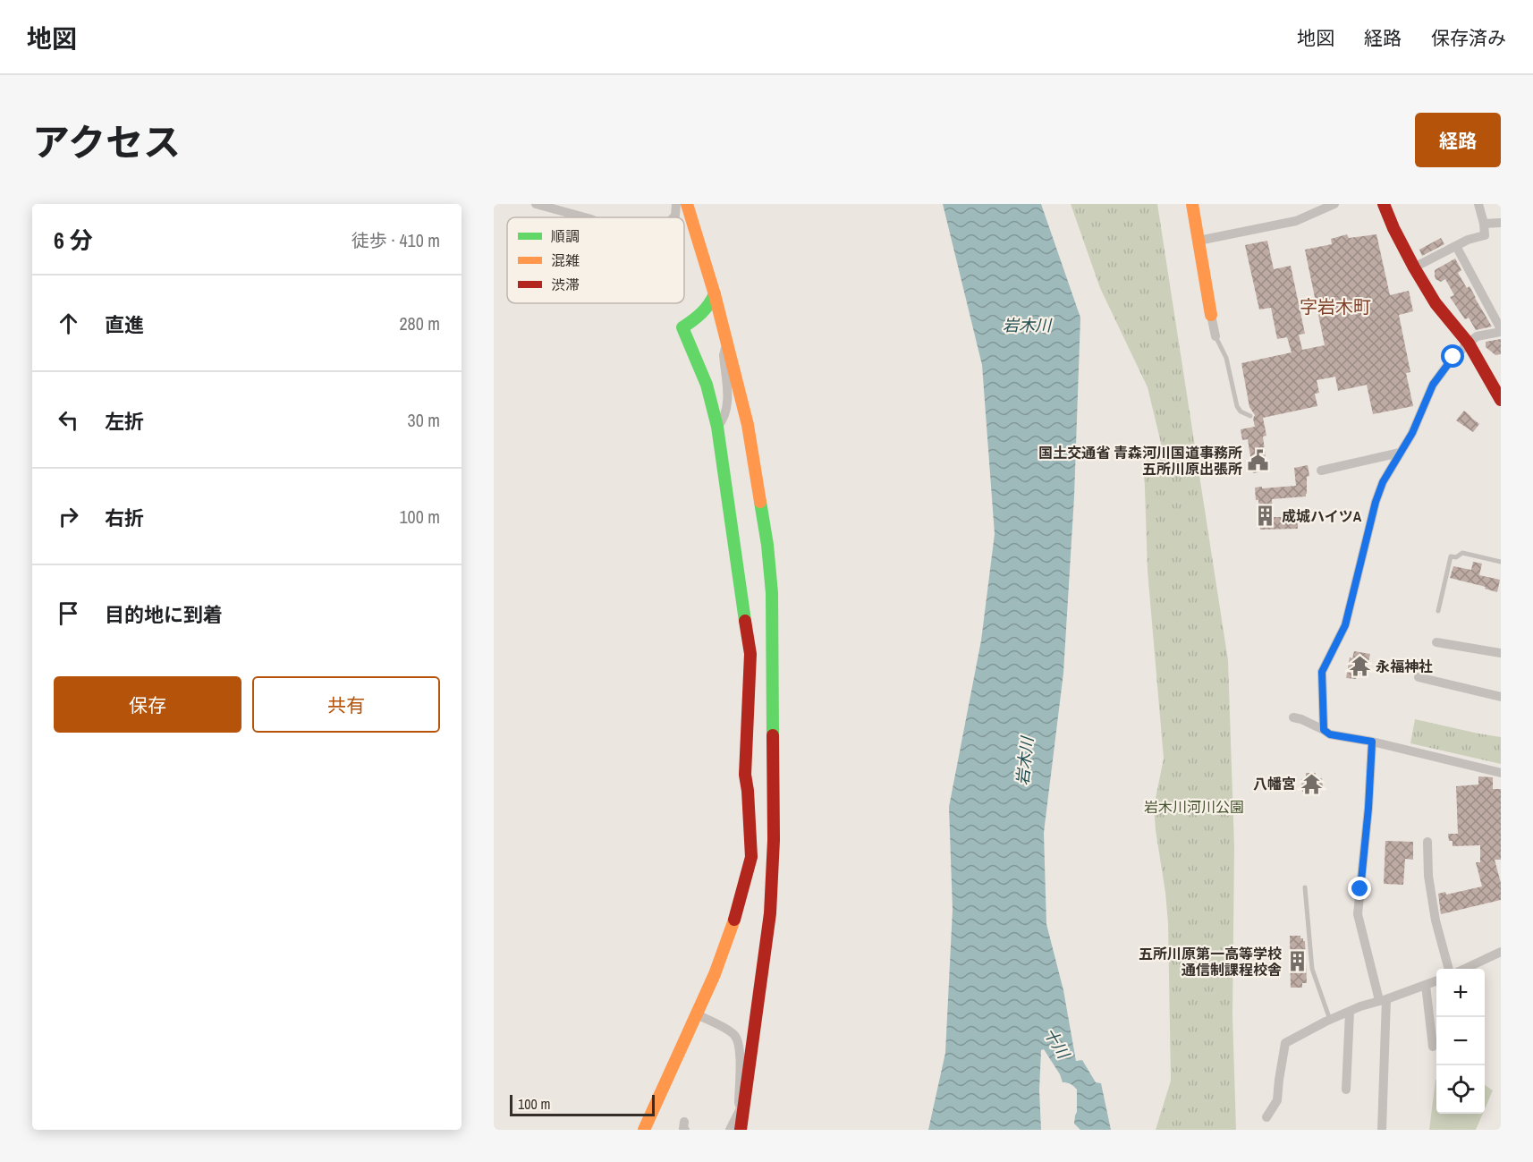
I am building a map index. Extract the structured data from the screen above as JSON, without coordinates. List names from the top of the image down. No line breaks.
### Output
{"districts":["字岩木町"],"water":["岩木川","十川"],"parks":["岩木川河川公園"],"places":{"public building":["国土交通省 青森河川国道事務所 五所川原出張所"],"building":["成城ハイツA","五所川原第一高等学校 通信制課程校舎"],"temple":["永福神社","八幡宮"]},"legend":["順調","混雑","渋滞"],"scale_bar":"100 m","page":{"header":"地図","nav":["地図","経路","保存済み"],"title":"アクセス","buttons":["経路",["保存","共有"]],"heading":["6 分","徒歩 · 410 m"],"list":[["直進","280 m"],["左折","30 m"],["右折","100 m"],"目的地に到着"],"map_buttons":["+","−"],"scale":"100 m"}}
